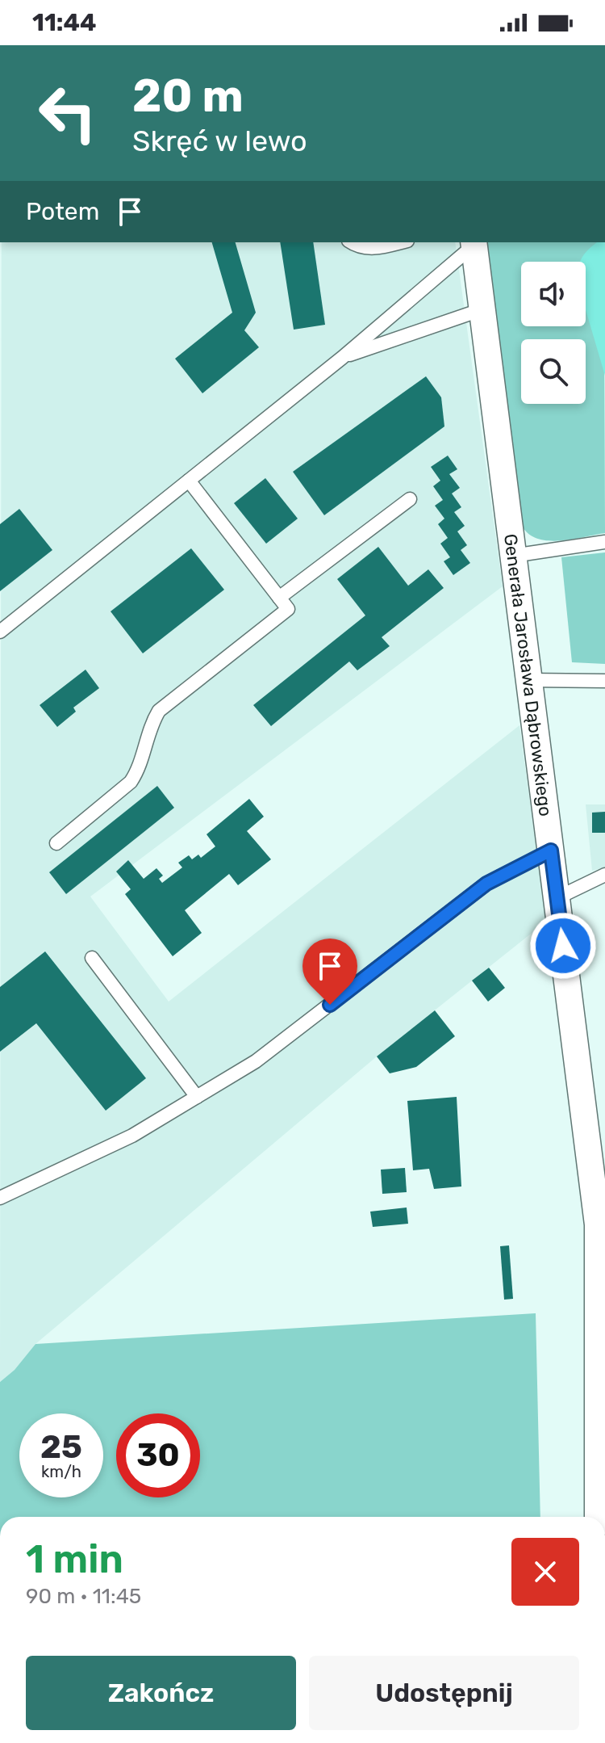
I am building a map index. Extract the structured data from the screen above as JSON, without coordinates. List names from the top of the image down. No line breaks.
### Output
{"streets":{"street":["Generała Jarosława Dąbrowskiego"]},"page":{"status":"11:44","turn":["20 m","Skręć w lewo"],"then":"Potem","speed":"25 km/h","limit":"30","heading":["1 min","90 m · 11:45"],"buttons":["Zakończ","Udostępnij"]}}
